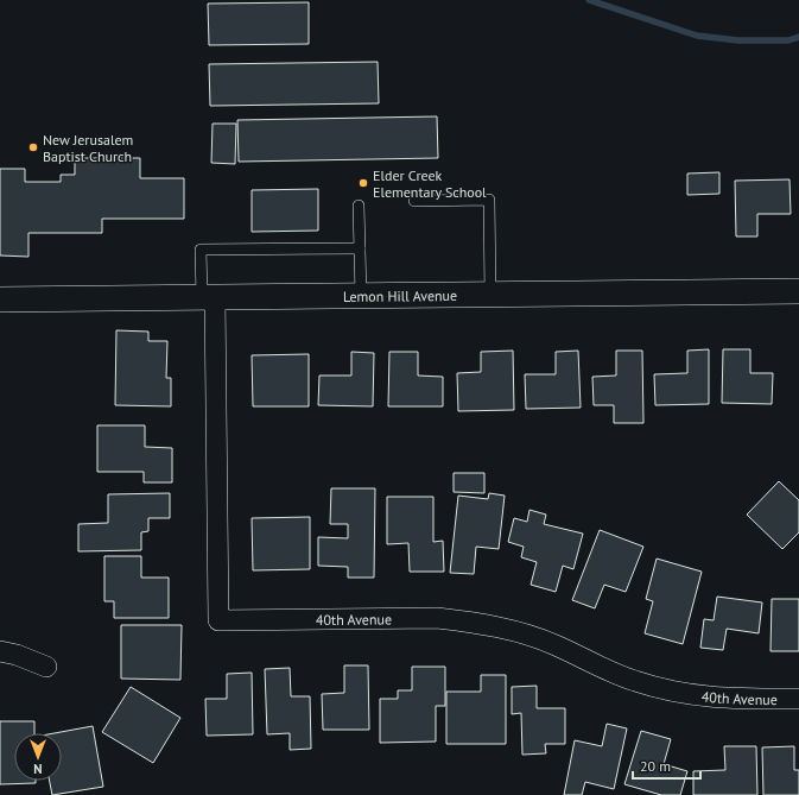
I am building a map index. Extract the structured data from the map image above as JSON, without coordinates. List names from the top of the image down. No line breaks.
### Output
{"streets":{"street":["Lemon Hill Avenue","40th Avenue"]},"crossings":[["Lemon Hill Avenue","40th Avenue"]],"places":["New Jerusalem Baptist Church","Elder Creek Elementary School"],"scale_bar":"20 m","north":"bottom"}
